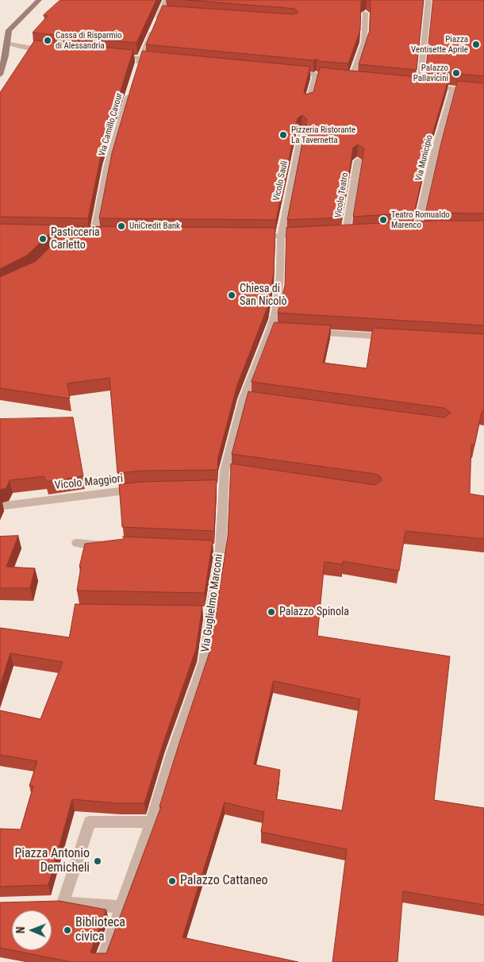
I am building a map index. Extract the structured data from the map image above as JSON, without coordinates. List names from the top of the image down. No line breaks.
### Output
{"streets":{"street":["Via Camillo Cavour","Via Municipio","Vicolo Sauli","Vicolo Teatro","Vicolo Maggiori","Via Guglielmo Marconi"]},"crossings":[["Vicolo Sauli","Via Guglielmo Marconi"]],"places":["Cassa di Risparmio di Alessandria","Piazza Ventisette Aprile","Palazzo Pallavicini","Pizzeria Ristorante La Tavernetta","Teatro Romualdo Marenco","UniCredit Bank","Pasticceria Carletto","Chiesa di San Nicolò","Palazzo Spinola","Piazza Antonio Demicheli","Palazzo Cattaneo","Biblioteca civica"],"north":"left"}
